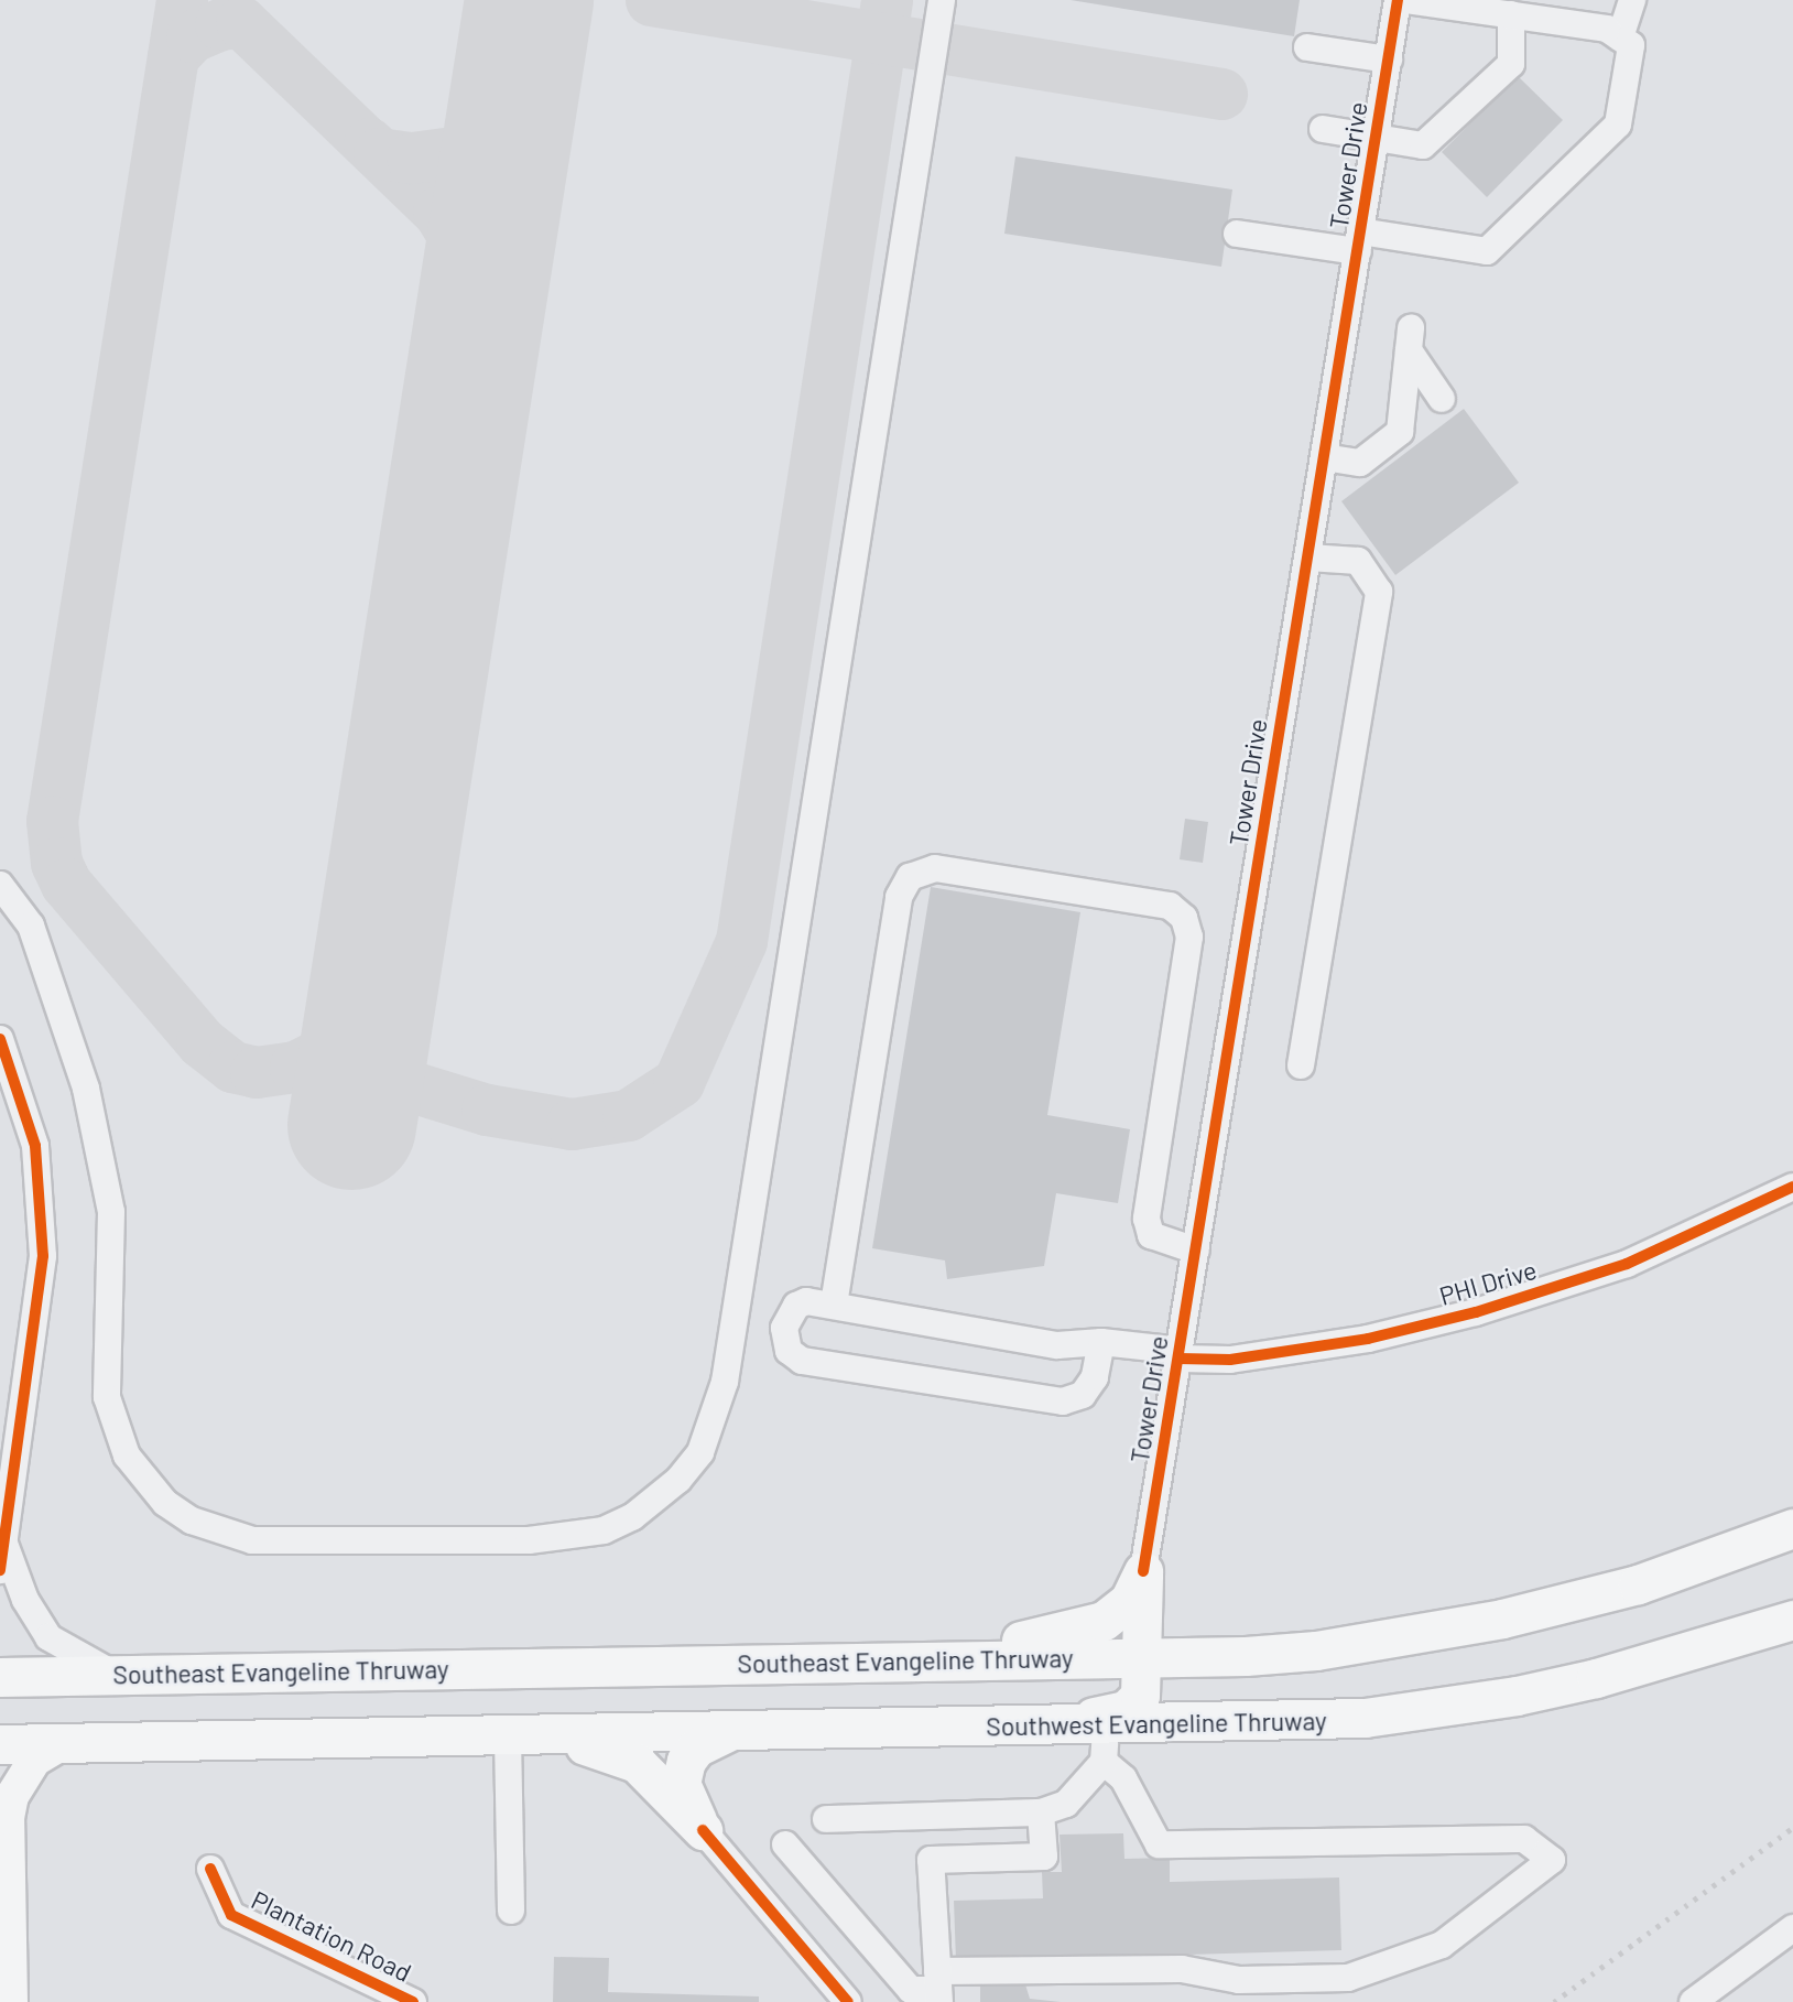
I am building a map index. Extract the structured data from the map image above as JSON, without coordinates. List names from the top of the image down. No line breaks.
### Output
{"streets":{"highway":["Southeast Evangeline Thruway","Southwest Evangeline Thruway"],"street":["Tower Drive","PHI Drive","Plantation Road"]},"crossings":[["Tower Drive","PHI Drive"]]}
